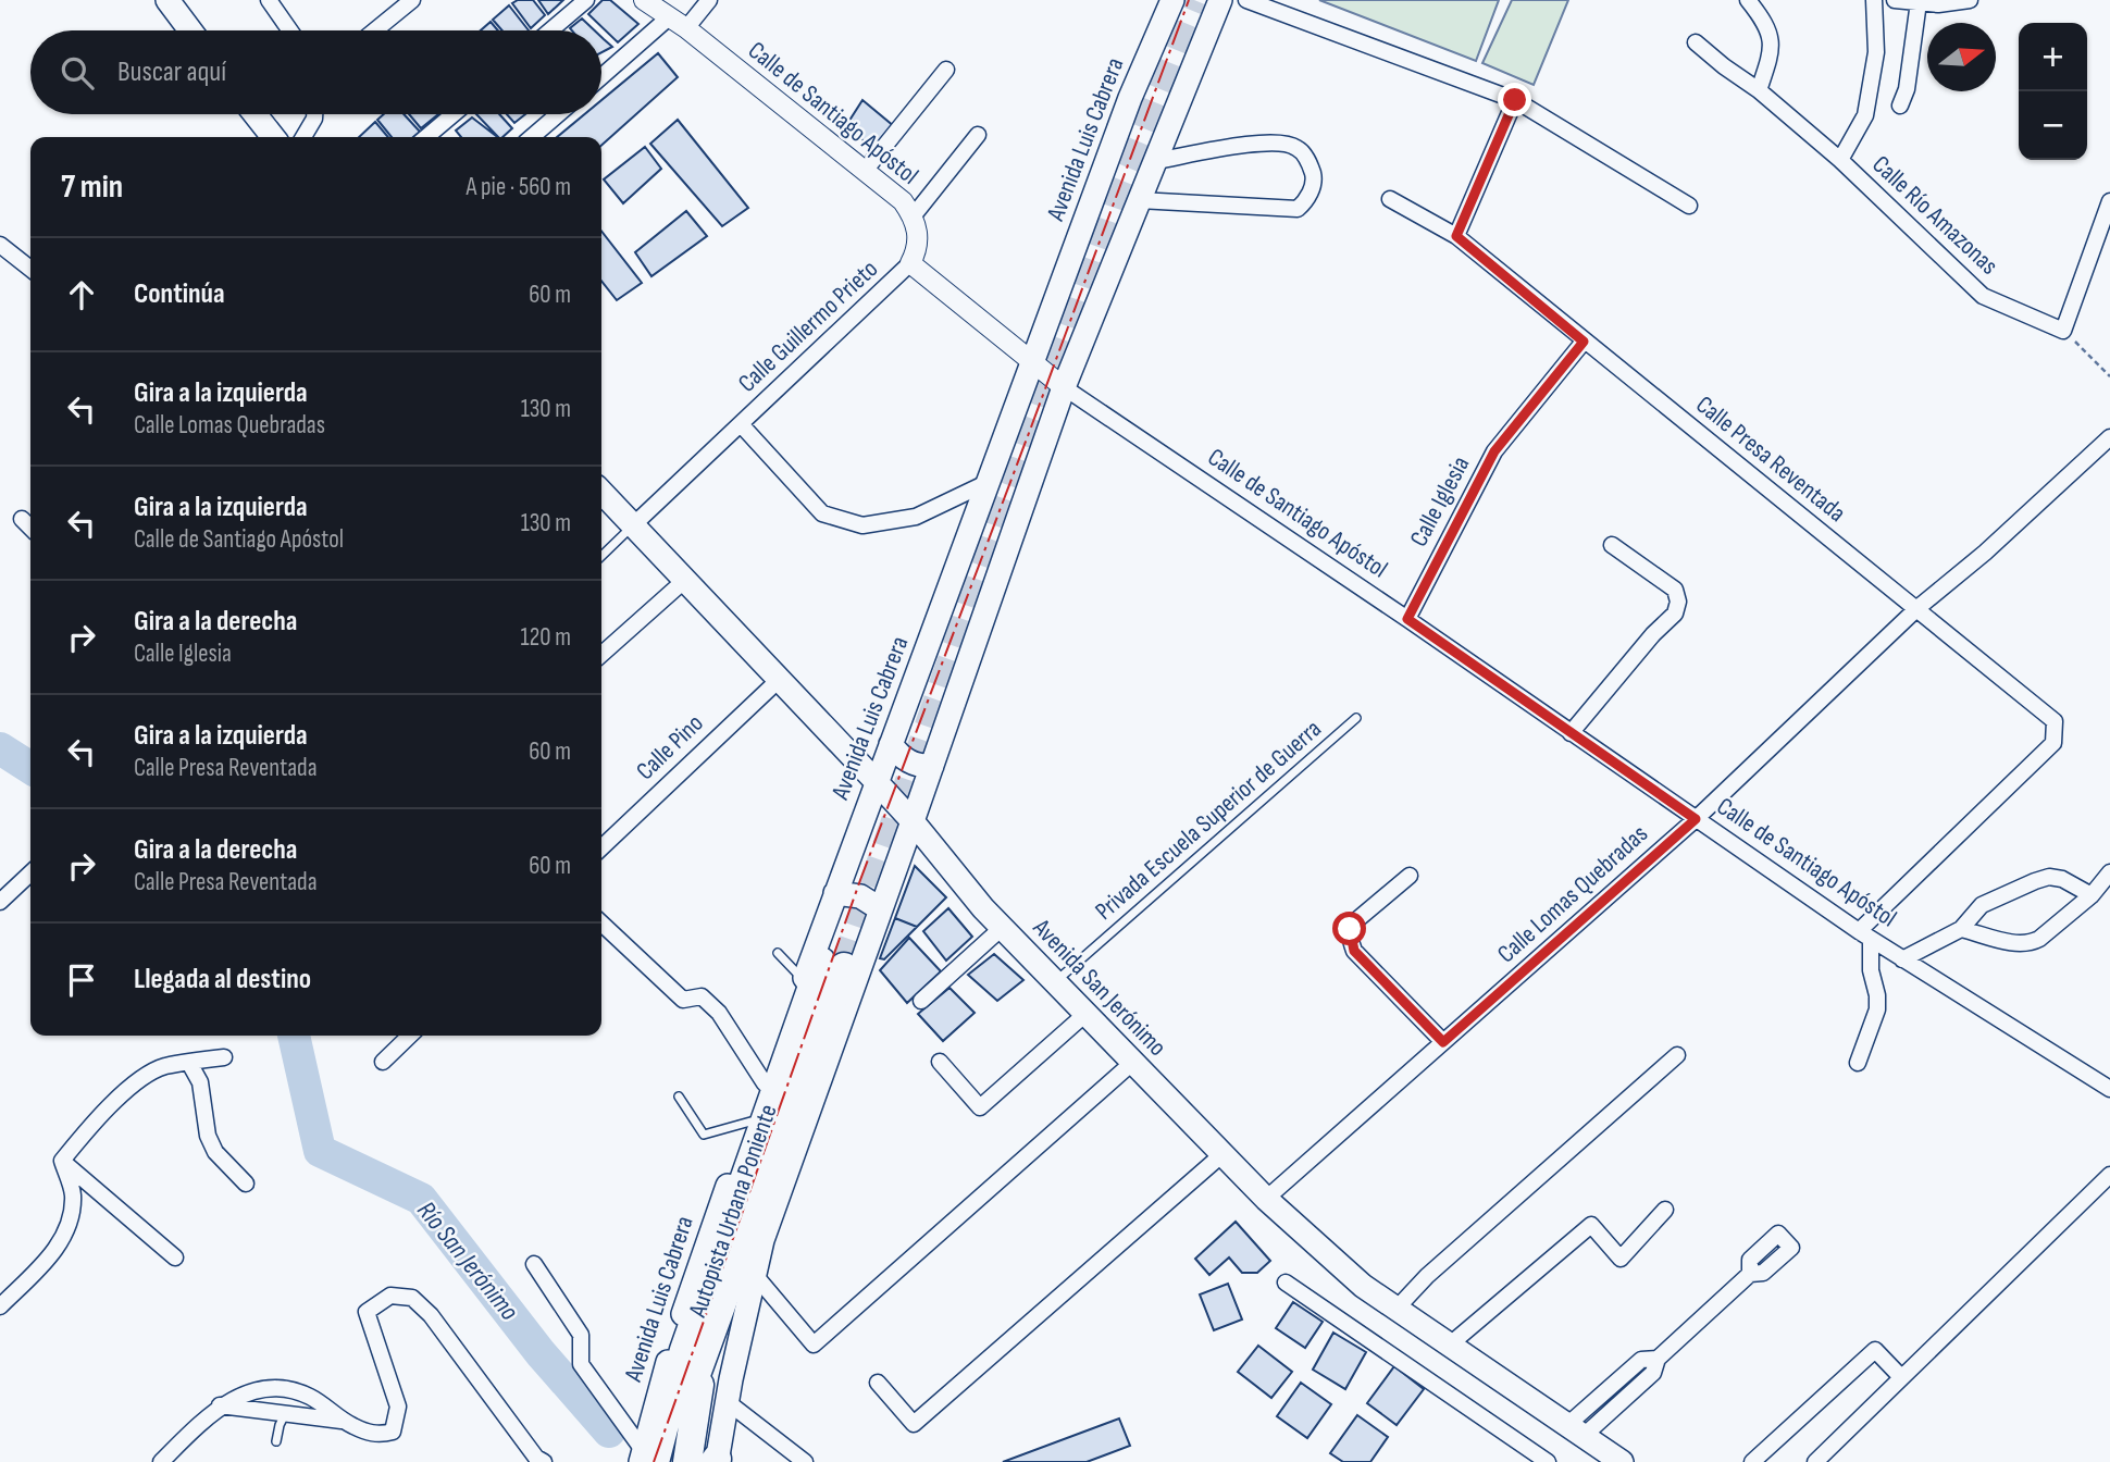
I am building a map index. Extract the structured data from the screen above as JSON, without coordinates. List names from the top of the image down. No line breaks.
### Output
{"streets":{"highway":["Autopista Urbana Poniente"],"main road":["Avenida Luis Cabrera","Avenida San Jerónimo"],"street":["Calle de Santiago Apóstol","Calle Río Amazonas","Calle Guillermo Prieto","Calle Presa Reventada","Calle Iglesia","Calle Pino","Calle Lomas Quebradas"],"lane":["Privada Escuela Superior de Guerra"]},"crossings":[["Calle de Santiago Apóstol","Avenida Luis Cabrera"],["Calle de Santiago Apóstol","Calle Guillermo Prieto"],["Calle de Santiago Apóstol","Calle Presa Reventada"],["Calle de Santiago Apóstol","Calle Iglesia"],["Calle de Santiago Apóstol","Calle Lomas Quebradas"],["Avenida Luis Cabrera","Calle Guillermo Prieto"],["Avenida Luis Cabrera","Avenida San Jerónimo"],["Avenida Luis Cabrera","Autopista Urbana Poniente"],["Calle Guillermo Prieto","Avenida San Jerónimo"],["Calle Presa Reventada","Calle Iglesia"],["Calle Presa Reventada","Calle Lomas Quebradas"],["Calle Pino","Avenida San Jerónimo"],["Privada Escuela Superior de Guerra","Avenida San Jerónimo"],["Calle Lomas Quebradas","Avenida San Jerónimo"]],"water":["Río San Jerónimo"],"north":"right","page":{"map_buttons":["+","−"],"search":"Buscar aquí","heading":["7 min","A pie · 560 m"],"list":[["Continúa","60 m"],["Gira a la izquierda","Calle Lomas Quebradas","130 m"],["Gira a la izquierda","Calle de Santiago Apóstol","130 m"],["Gira a la derecha","Calle Iglesia","120 m"],["Gira a la izquierda","Calle Presa Reventada","60 m"],["Gira a la derecha","Calle Presa Reventada","60 m"],"Llegada al destino"]}}
